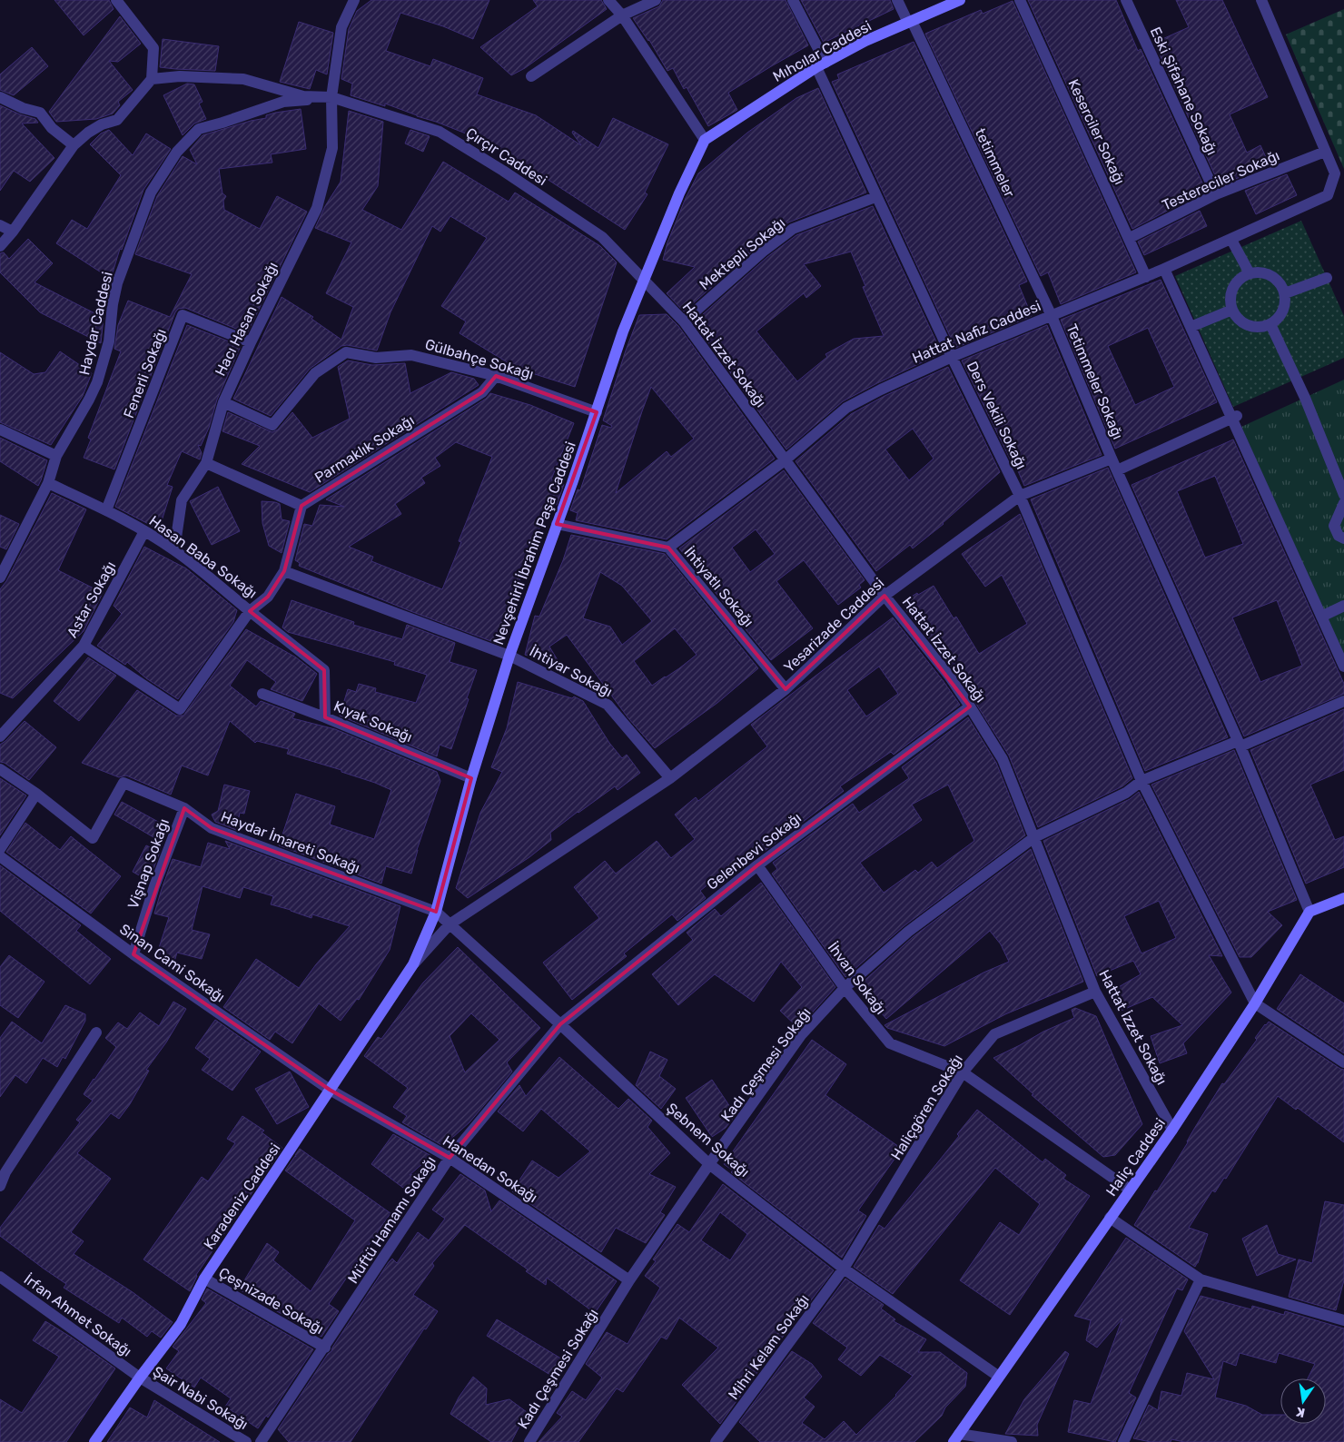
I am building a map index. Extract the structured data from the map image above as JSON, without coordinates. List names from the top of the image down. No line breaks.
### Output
{"streets":{"street":["Mıhcılar Caddesi","Eski Şifahane Sokağı","Keserciler Sokağı","Çırçır Caddesi","tetimmeler","Testereciler Sokağı","Mektepli Sokağı","Hacı Hasan Sokağı","Haydar Caddesi","Hattat Nafiz Caddesi","Hattat İzzet Sokağı","Gülbahçe Sokağı","Fenerli Sokağı","Tetimmeler Sokağı","Ders Vekili Sokağı","Parmaklık Sokağı","Nevşehirli İbrahim Paşa Caddesi","Hasan Baba Sokağı","İhtiyatlı Sokağı","Astar Sokağı","Yesarizade Caddesi","İhtiyar Sokağı","Kıyak Sokağı","Haydar İmareti Sokağı","Gelenbevi Sokağı","Vişnap Sokağı","Sinan Cami Sokağı","İhvan Sokağı","Kadı Çeşmesi Sokağı","Haliçgören Sokağı","Şebnem Sokağı","Haliç Caddesi","Hanedan Sokağı","Karadeniz Caddesi","Müftü Hamamı Sokağı","Çeşnizade Sokağı","İrfan Ahmet Sokağı","Mihri Kelam Sokağı","Şair Nabi Sokağı"]},"crossings":[["Mıhcılar Caddesi","tetimmeler"],["Mıhcılar Caddesi","Ders Vekili Sokağı"],["Mıhcılar Caddesi","Nevşehirli İbrahim Paşa Caddesi"],["Eski Şifahane Sokağı","Testereciler Sokağı"],["Keserciler Sokağı","Testereciler Sokağı"],["Keserciler Sokağı","Hattat Nafiz Caddesi"],["Çırçır Caddesi","Hacı Hasan Sokağı"],["Çırçır Caddesi","Haydar Caddesi"],["Çırçır Caddesi","Hattat İzzet Sokağı"],["Çırçır Caddesi","Nevşehirli İbrahim Paşa Caddesi"],["tetimmeler","Hattat Nafiz Caddesi"],["tetimmeler","Tetimmeler Sokağı"],["Testereciler Sokağı","Hattat Nafiz Caddesi"],["Mektepli Sokağı","Hattat İzzet Sokağı"],["Mektepli Sokağı","Ders Vekili Sokağı"],["Hacı Hasan Sokağı","Haydar Caddesi"],["Hacı Hasan Sokağı","Gülbahçe Sokağı"],["Hacı Hasan Sokağı","Fenerli Sokağı"],["Hacı Hasan Sokağı","Hasan Baba Sokağı"],["Haydar Caddesi","Hasan Baba Sokağı"],["Hattat Nafiz Caddesi","Hattat İzzet Sokağı"],["Hattat Nafiz Caddesi","Tetimmeler Sokağı"],["Hattat Nafiz Caddesi","Ders Vekili Sokağı"],["Hattat Nafiz Caddesi","İhtiyatlı Sokağı"],["Hattat İzzet Sokağı","Nevşehirli İbrahim Paşa Caddesi"],["Hattat İzzet Sokağı","Yesarizade Caddesi"],["Hattat İzzet Sokağı","Gelenbevi Sokağı"],["Hattat İzzet Sokağı","Kadı Çeşmesi Sokağı"],["Hattat İzzet Sokağı","Haliçgören Sokağı"],["Hattat İzzet Sokağı","Haliç Caddesi"],["Gülbahçe Sokağı","Parmaklık Sokağı"],["Gülbahçe Sokağı","Nevşehirli İbrahim Paşa Caddesi"],["Fenerli Sokağı","Hasan Baba Sokağı"],["Tetimmeler Sokağı","Yesarizade Caddesi"],["Tetimmeler Sokağı","Kadı Çeşmesi Sokağı"],["Tetimmeler Sokağı","Haliç Caddesi"],["Ders Vekili Sokağı","Yesarizade Caddesi"],["Ders Vekili Sokağı","Kadı Çeşmesi Sokağı"],["Ders Vekili Sokağı","Haliç Caddesi"],["Nevşehirli İbrahim Paşa Caddesi","İhtiyatlı Sokağı"],["Nevşehirli İbrahim Paşa Caddesi","Yesarizade Caddesi"],["Nevşehirli İbrahim Paşa Caddesi","İhtiyar Sokağı"],["Nevşehirli İbrahim Paşa Caddesi","Kıyak Sokağı"],["Nevşehirli İbrahim Paşa Caddesi","Haydar İmareti Sokağı"],["Nevşehirli İbrahim Paşa Caddesi","Şebnem Sokağı"],["Nevşehirli İbrahim Paşa Caddesi","Karadeniz Caddesi"],["Hasan Baba Sokağı","Astar Sokağı"],["İhtiyatlı Sokağı","Yesarizade Caddesi"],["Yesarizade Caddesi","İhtiyar Sokağı"],["Yesarizade Caddesi","Şebnem Sokağı"],["Yesarizade Caddesi","Karadeniz Caddesi"],["Haydar İmareti Sokağı","Vişnap Sokağı"],["Haydar İmareti Sokağı","Şebnem Sokağı"],["Gelenbevi Sokağı","İhvan Sokağı"],["Gelenbevi Sokağı","Şebnem Sokağı"],["Gelenbevi Sokağı","Müftü Hamamı Sokağı"],["Vişnap Sokağı","Sinan Cami Sokağı"],["Sinan Cami Sokağı","Hanedan Sokağı"],["Sinan Cami Sokağı","Karadeniz Caddesi"],["İhvan Sokağı","Kadı Çeşmesi Sokağı"],["İhvan Sokağı","Haliçgören Sokağı"],["İhvan Sokağı","Haliç Caddesi"],["Kadı Çeşmesi Sokağı","Şebnem Sokağı"],["Kadı Çeşmesi Sokağı","Hanedan Sokağı"],["Haliçgören Sokağı","Şebnem Sokağı"],["Haliçgören Sokağı","Mihri Kelam Sokağı"],["Şebnem Sokağı","Haliç Caddesi"],["Şebnem Sokağı","Müftü Hamamı Sokağı"],["Şebnem Sokağı","Mihri Kelam Sokağı"],["Hanedan Sokağı","Karadeniz Caddesi"],["Hanedan Sokağı","Müftü Hamamı Sokağı"],["Karadeniz Caddesi","Çeşnizade Sokağı"],["Karadeniz Caddesi","İrfan Ahmet Sokağı"],["Karadeniz Caddesi","Şair Nabi Sokağı"],["Müftü Hamamı Sokağı","Çeşnizade Sokağı"],["İrfan Ahmet Sokağı","Şair Nabi Sokağı"]],"north":"bottom"}
